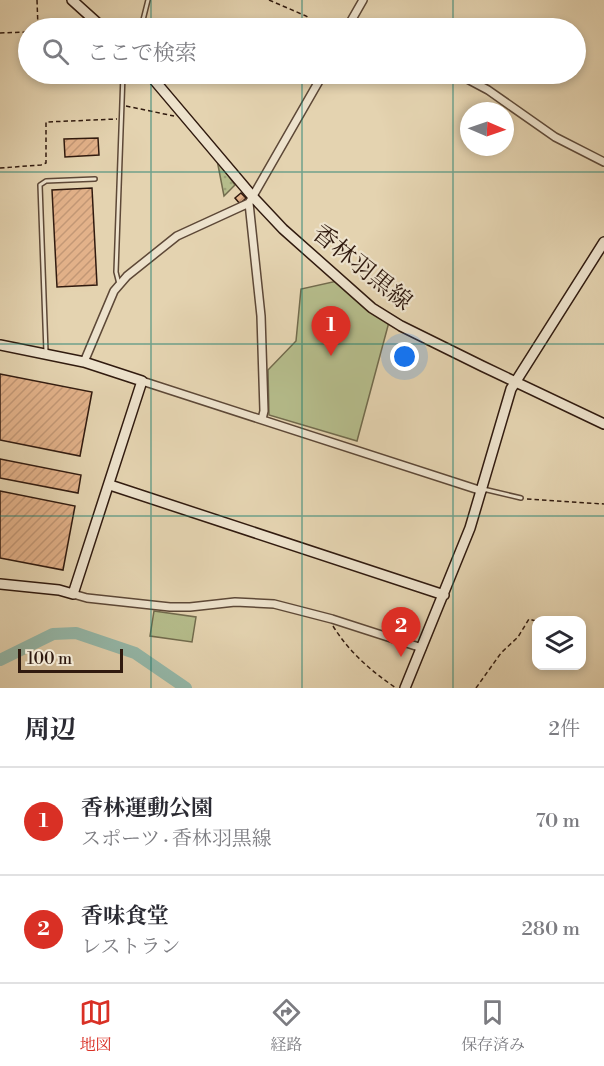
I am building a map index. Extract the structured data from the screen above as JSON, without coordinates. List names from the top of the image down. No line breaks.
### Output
{"streets":{"street":["香林羽黒線"]},"scale_bar":"100 m","north":"right","page":{"search":"ここで検索","pins":["1","2"],"scale":"100 m","heading":["周辺","2件"],"list":[{"mark":"1","name":"香林運動公園","note":"スポーツ · 香林羽黒線","value":"70 m"},{"mark":"2","name":"香味食堂","note":"レストラン","value":"280 m"}],"nav":["地図","経路","保存済み"]}}
